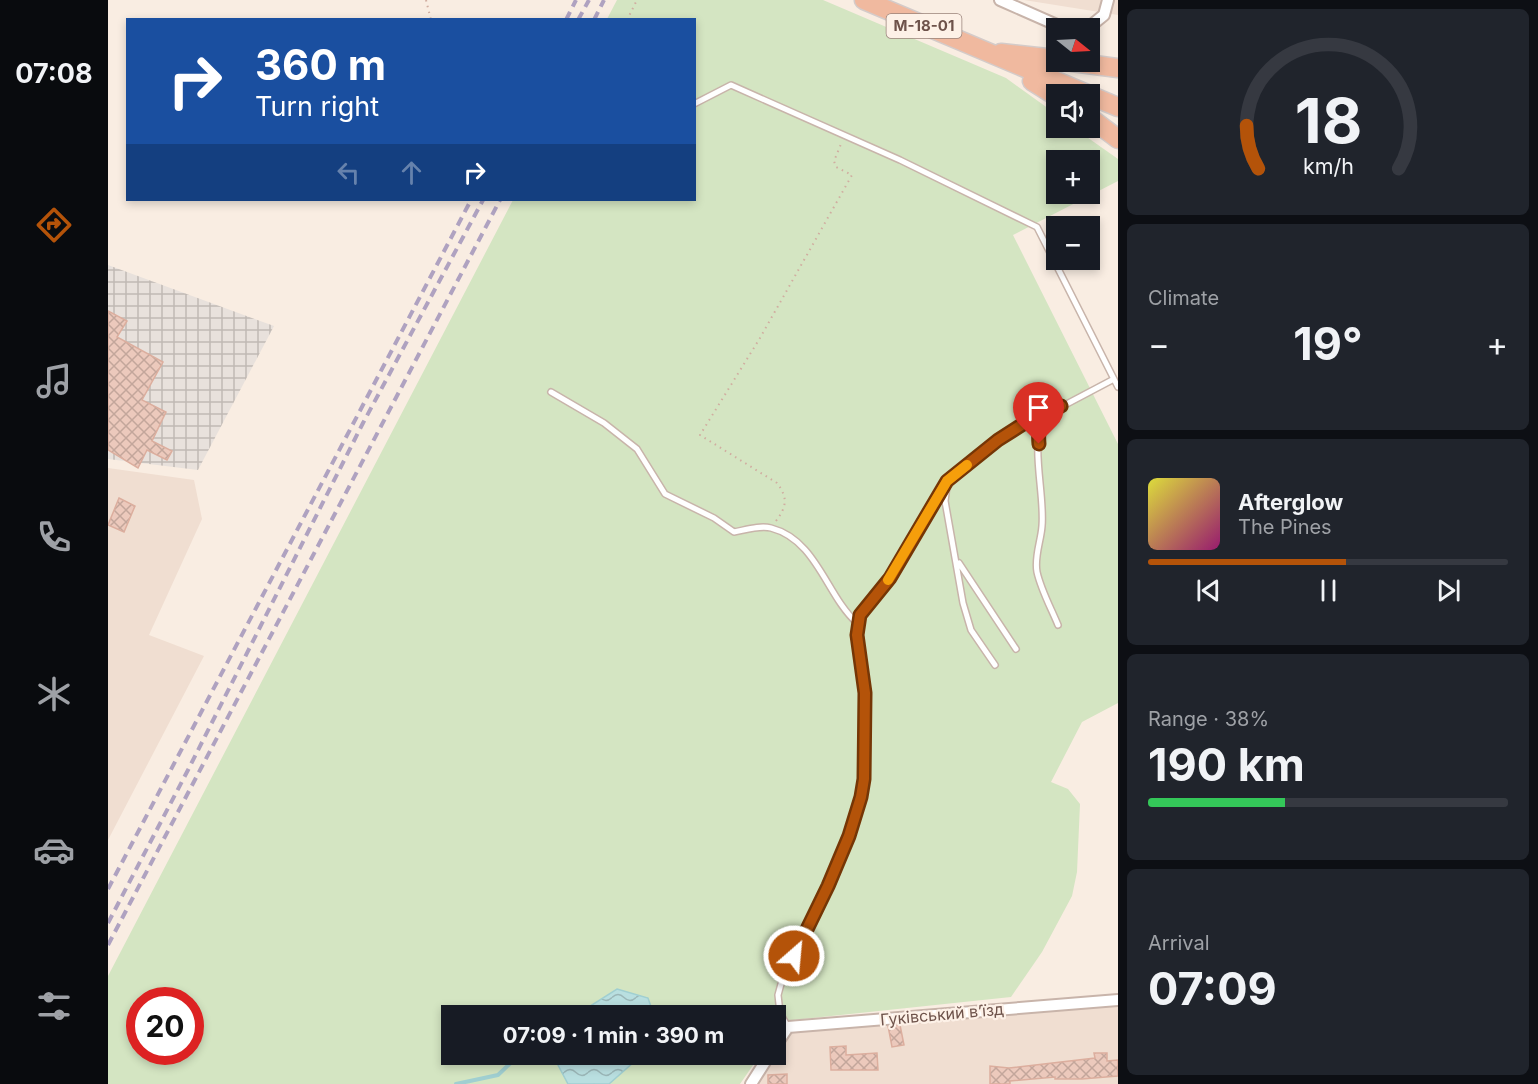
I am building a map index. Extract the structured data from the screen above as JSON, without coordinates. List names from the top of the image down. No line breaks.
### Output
{"streets":{"highway":["М-18-01"],"street":["Гуківський в’їзд"]},"north":"right","page":{"tabs":"07:08","map_buttons":["+","−"],"turn":["360 m","Turn right"],"tile":["Climate",["Range · 38%","190 km"],["Arrival","07:09"]],"heat":["−","19°","+"],"song":["Afterglow","The Pines"],"limit":"20","trip":"07:09 · 1 min · 390 m","gauge":["18","km/h"]}}
